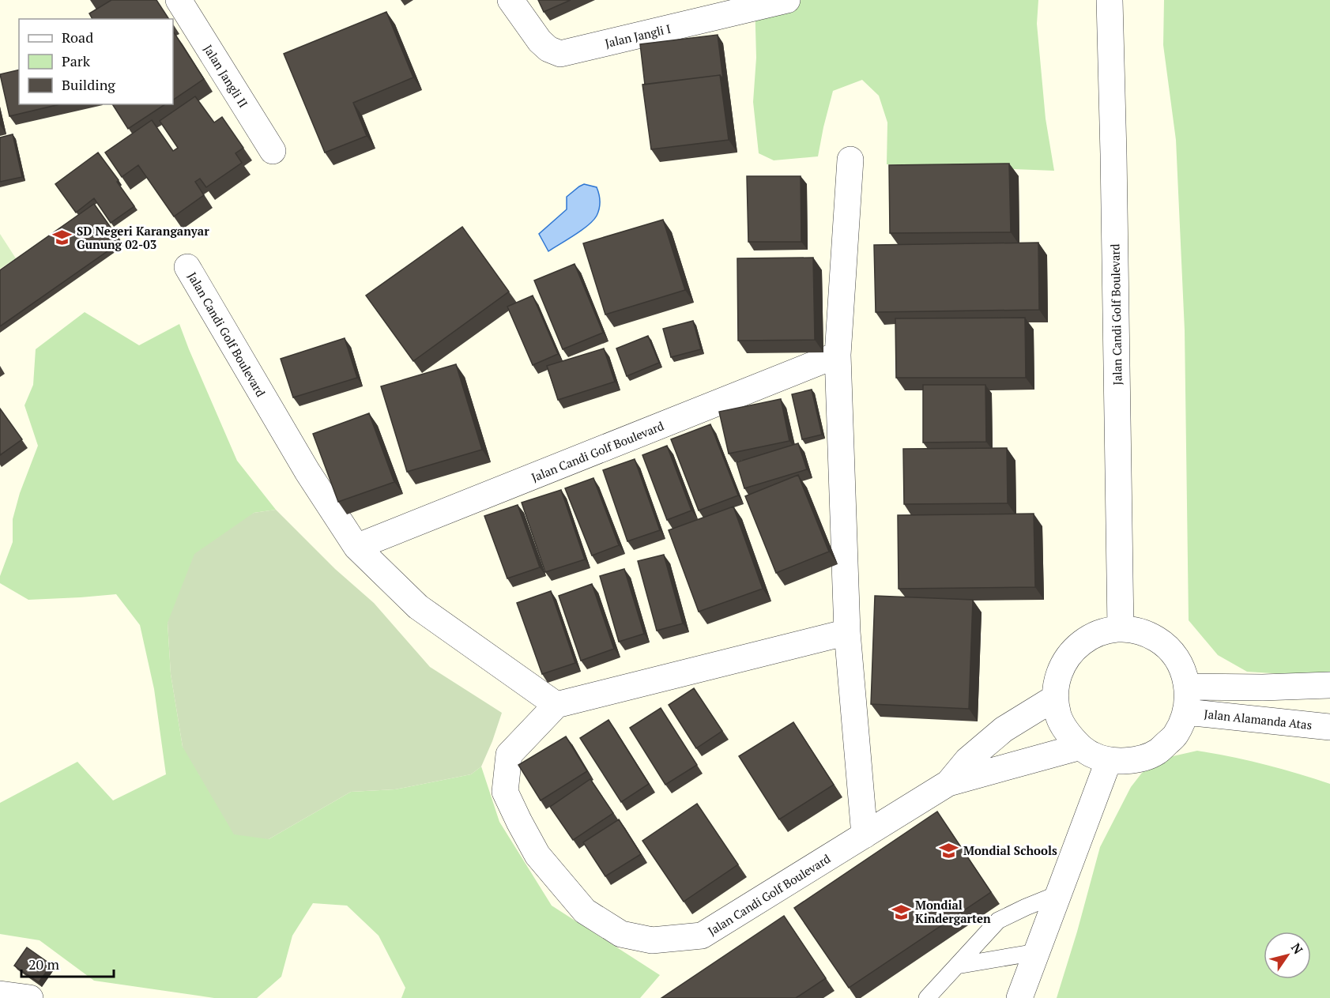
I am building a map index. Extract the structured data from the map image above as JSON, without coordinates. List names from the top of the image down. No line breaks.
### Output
{"streets":{"street":["Jalan Jangli I","Jalan Jangli II","Jalan Candi Golf Boulevard","Jalan Alamanda Atas"]},"crossings":[["Jalan Candi Golf Boulevard","Jalan Alamanda Atas"]],"places":{"school or university":["SD Negeri Karanganyar Gunung 02-03","Mondial Schools","Mondial Kindergarten"]},"legend":["Road","Park","Building"],"scale_bar":"20 m","north":"top right"}
